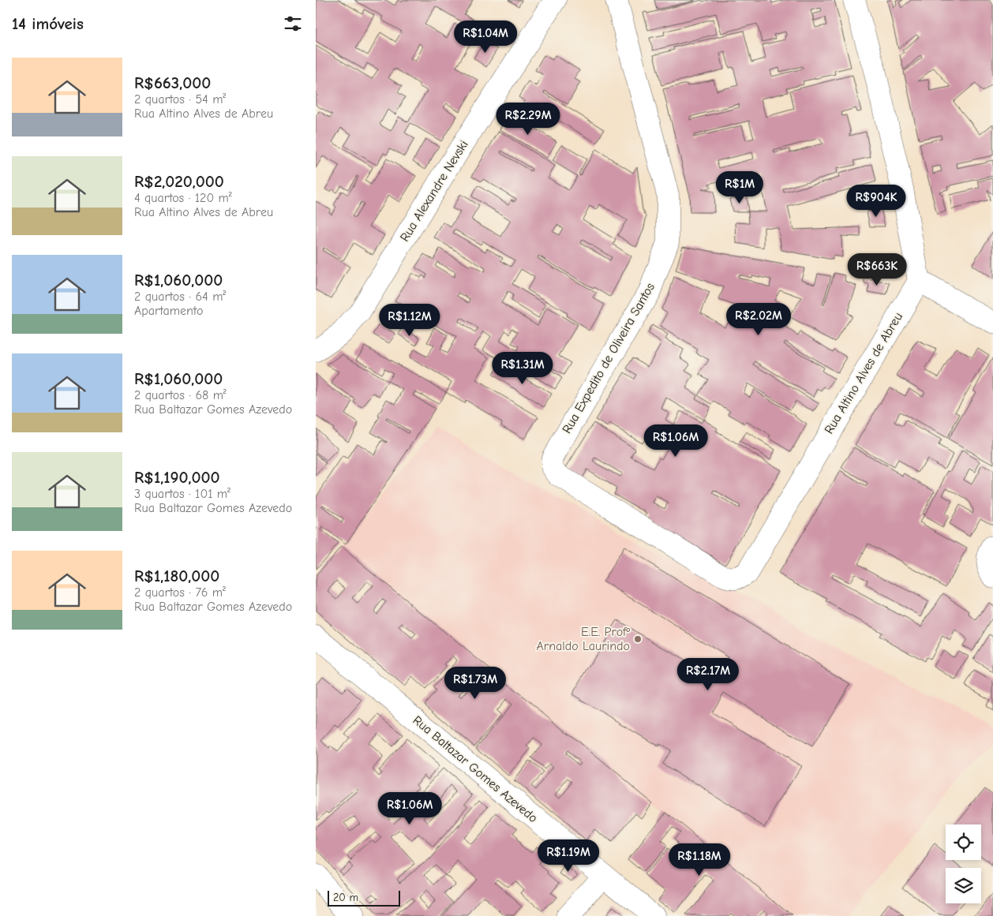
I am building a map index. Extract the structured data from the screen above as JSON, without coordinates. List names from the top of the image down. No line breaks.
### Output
{"streets":{"street":["Rua Alexandre Nevski","Rua Expedito de Oliveira Santos","Rua Altino Alves de Abreu","Rua Baltazar Gomes Azevedo"]},"crossings":[["Rua Expedito de Oliveira Santos","Rua Altino Alves de Abreu"]],"places":["E.E. Profº Arnaldo Laurindo"],"scale_bar":"20 m","page":{"heading":"14 imóveis","price":["R$1.04M","R$2.29M","R$1M","R$904K","R$663K","R$2.02M","R$1.12M","R$1.31M","R$1.06M","R$2.17M","R$1.73M","R$1.06M","R$1.19M","R$1.18M"],"list":[{"name":"R$663,000","note":"2 quartos · 54 m² · Rua Altino Alves de Abreu"},{"name":"R$2,020,000","note":"4 quartos · 120 m² · Rua Altino Alves de Abreu"},{"name":"R$1,060,000","note":"2 quartos · 64 m² · Apartamento"},{"name":"R$1,060,000","note":"2 quartos · 68 m² · Rua Baltazar Gomes Azevedo"},{"name":"R$1,190,000","note":"3 quartos · 101 m² · Rua Baltazar Gomes Azevedo"},{"name":"R$1,180,000","note":"2 quartos · 76 m² · Rua Baltazar Gomes Azevedo"}],"scale":"20 m"}}
